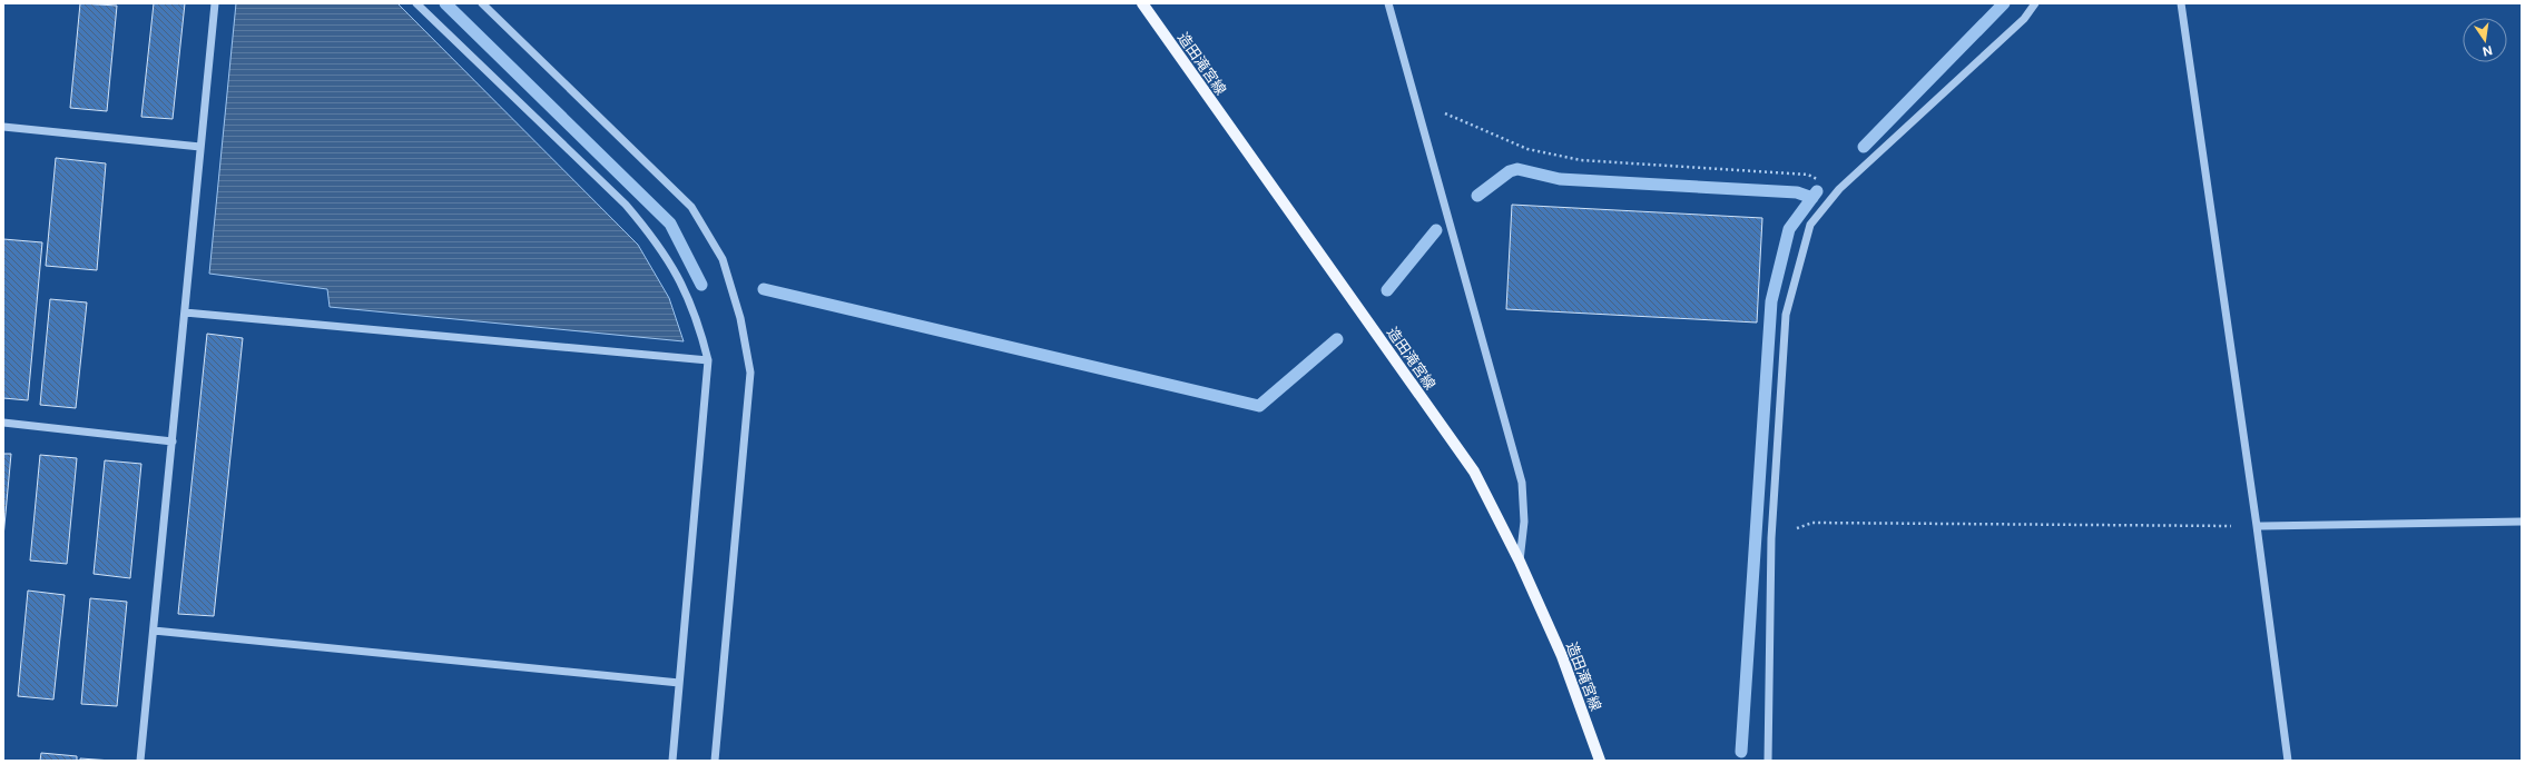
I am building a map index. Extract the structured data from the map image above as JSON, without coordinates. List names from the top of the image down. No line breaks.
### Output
{"streets":{"main road":["造田滝宮線"]},"north":"bottom"}
